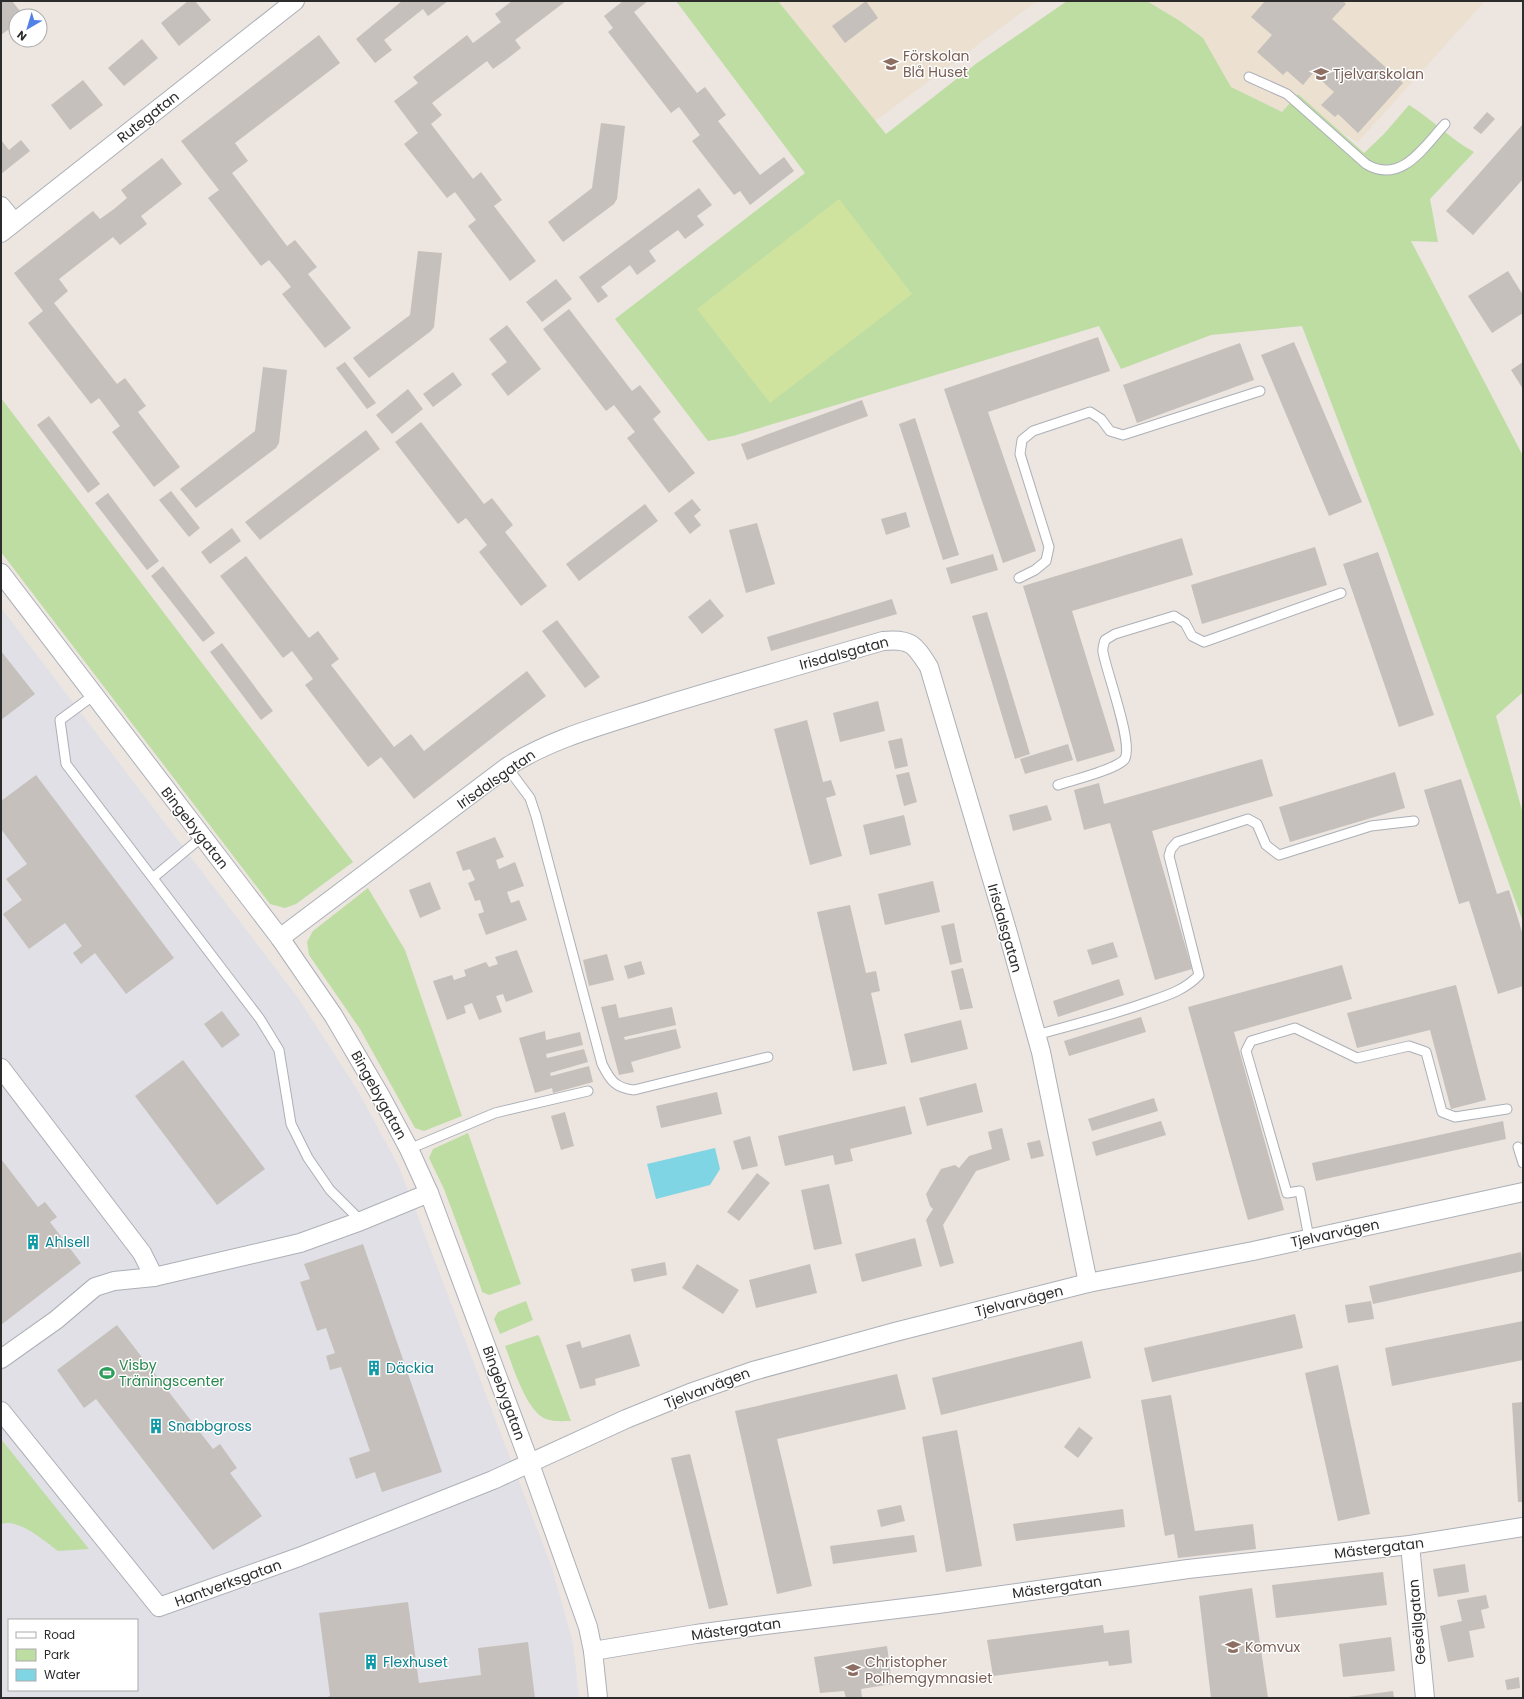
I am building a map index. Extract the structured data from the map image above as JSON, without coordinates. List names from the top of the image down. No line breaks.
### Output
{"streets":{"street":["Rutegatan","Irisdalsgatan","Bingebygatan","Tjelvarvägen","Mästergatan","Hantverksgatan","Gesällgatan"]},"crossings":[["Irisdalsgatan","Bingebygatan"],["Irisdalsgatan","Tjelvarvägen"],["Bingebygatan","Tjelvarvägen"],["Bingebygatan","Mästergatan"],["Bingebygatan","Hantverksgatan"],["Tjelvarvägen","Hantverksgatan"],["Mästergatan","Gesällgatan"]],"places":{"school or university":["Förskolan Blå Huset","Tjelvarskolan","Komvux","Christopher Polhemgymnasiet"],"building":["Ahlsell","Däckia","Snabbgross","Flexhuset"],"sports":["Visby Träningscenter"]},"legend":["Road","Park","Water"],"north":"bottom left"}
